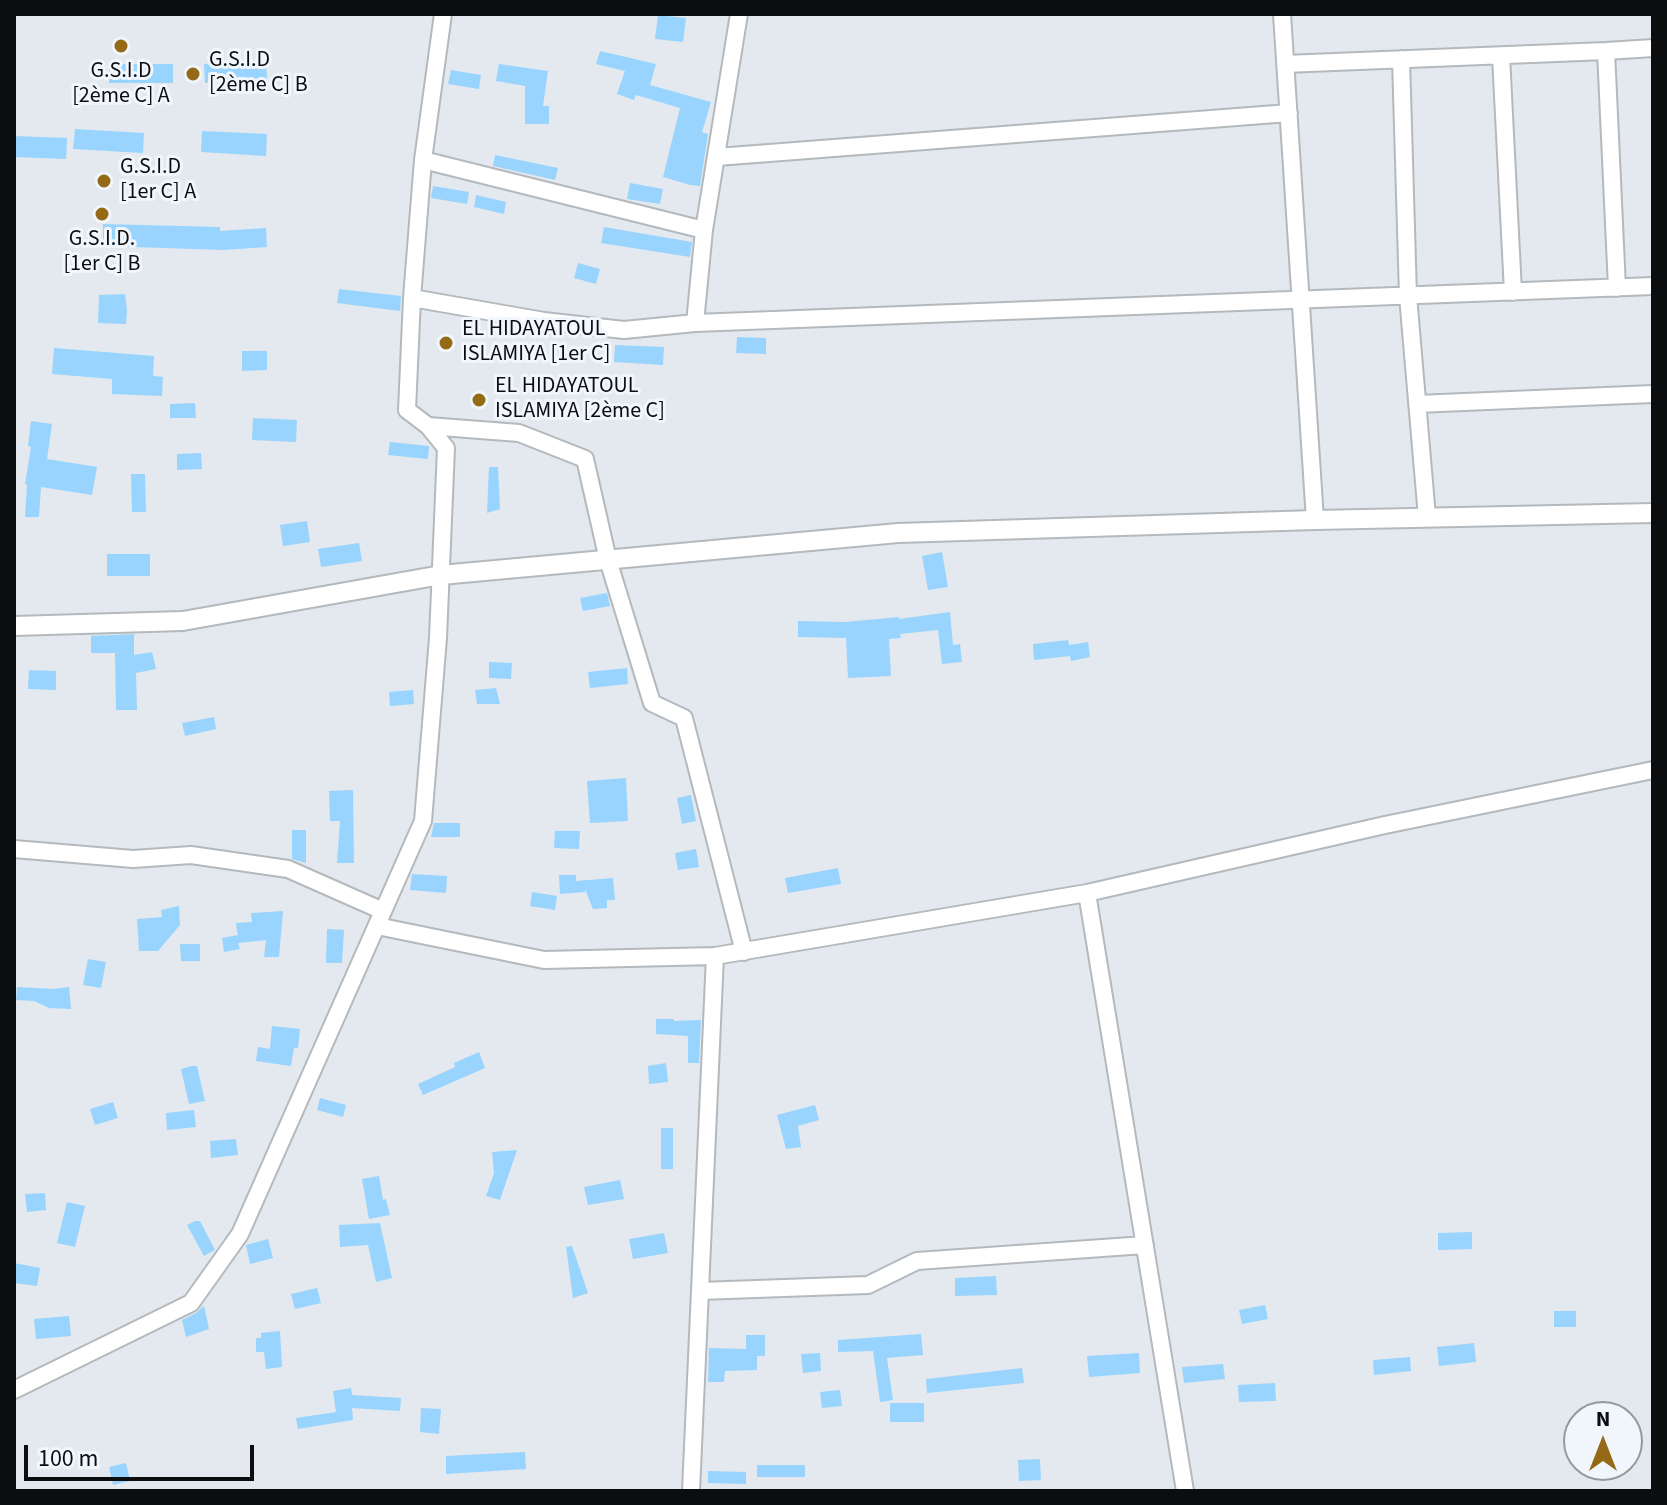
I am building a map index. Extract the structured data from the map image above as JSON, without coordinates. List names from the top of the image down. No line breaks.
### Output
{"places":["G.S.I.D [2ème C] A","G.S.I.D [2ème C] B","G.S.I.D [1er C] A","G.S.I.D. [1er C] B","EL HIDAYATOUL ISLAMIYA [1er C]","EL HIDAYATOUL ISLAMIYA [2ème C]"],"scale_bar":"100 m","north":"top"}
